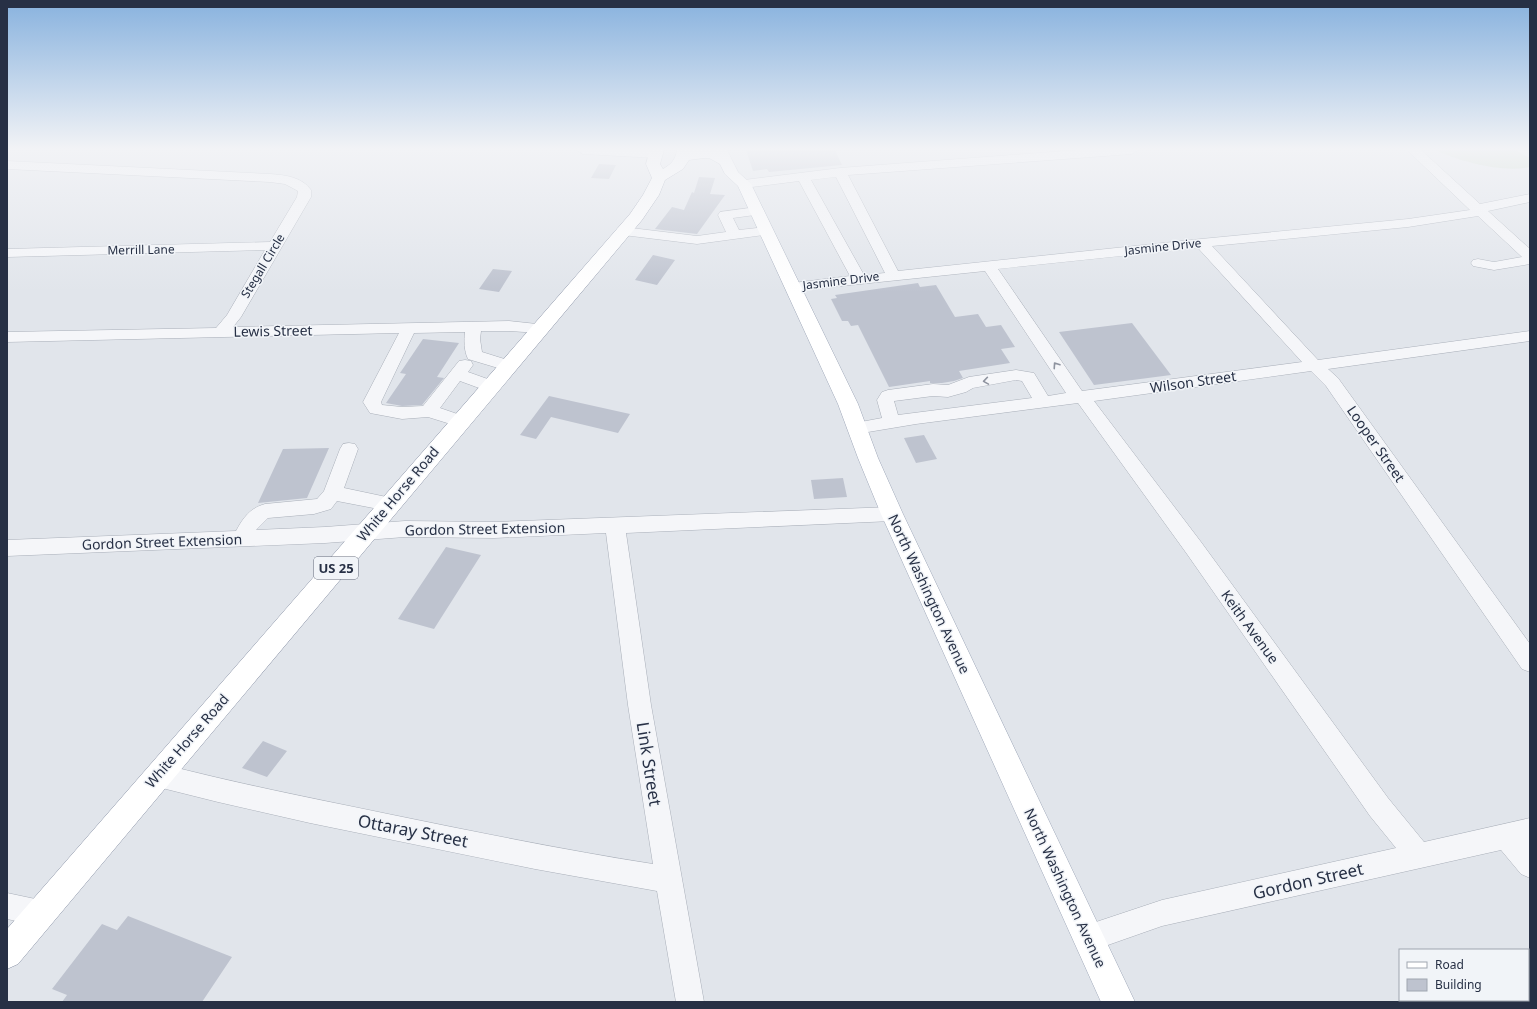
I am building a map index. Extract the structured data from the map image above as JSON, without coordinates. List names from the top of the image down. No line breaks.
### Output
{"streets":{"main road":["White Horse Road","US 25","North Washington Avenue"],"street":["Jasmine Drive","Merrill Lane","Stegall Circle","Lewis Street","Wilson Street","Looper Street","Gordon Street Extension","Keith Avenue","Link Street","Ottaray Street","Gordon Street"]},"crossings":[["Jasmine Drive","Looper Street"],["Jasmine Drive","North Washington Avenue"],["Jasmine Drive","Keith Avenue"],["Merrill Lane","Stegall Circle"],["Stegall Circle","Lewis Street"],["Lewis Street","White Horse Road"],["Wilson Street","Looper Street"],["Wilson Street","North Washington Avenue"],["Wilson Street","Keith Avenue"],["White Horse Road","Gordon Street Extension"],["White Horse Road","Ottaray Street"],["Gordon Street Extension","North Washington Avenue"],["Gordon Street Extension","Link Street"],["North Washington Avenue","Gordon Street"],["Keith Avenue","Gordon Street"],["Link Street","Ottaray Street"]],"legend":["Road","Building"]}
